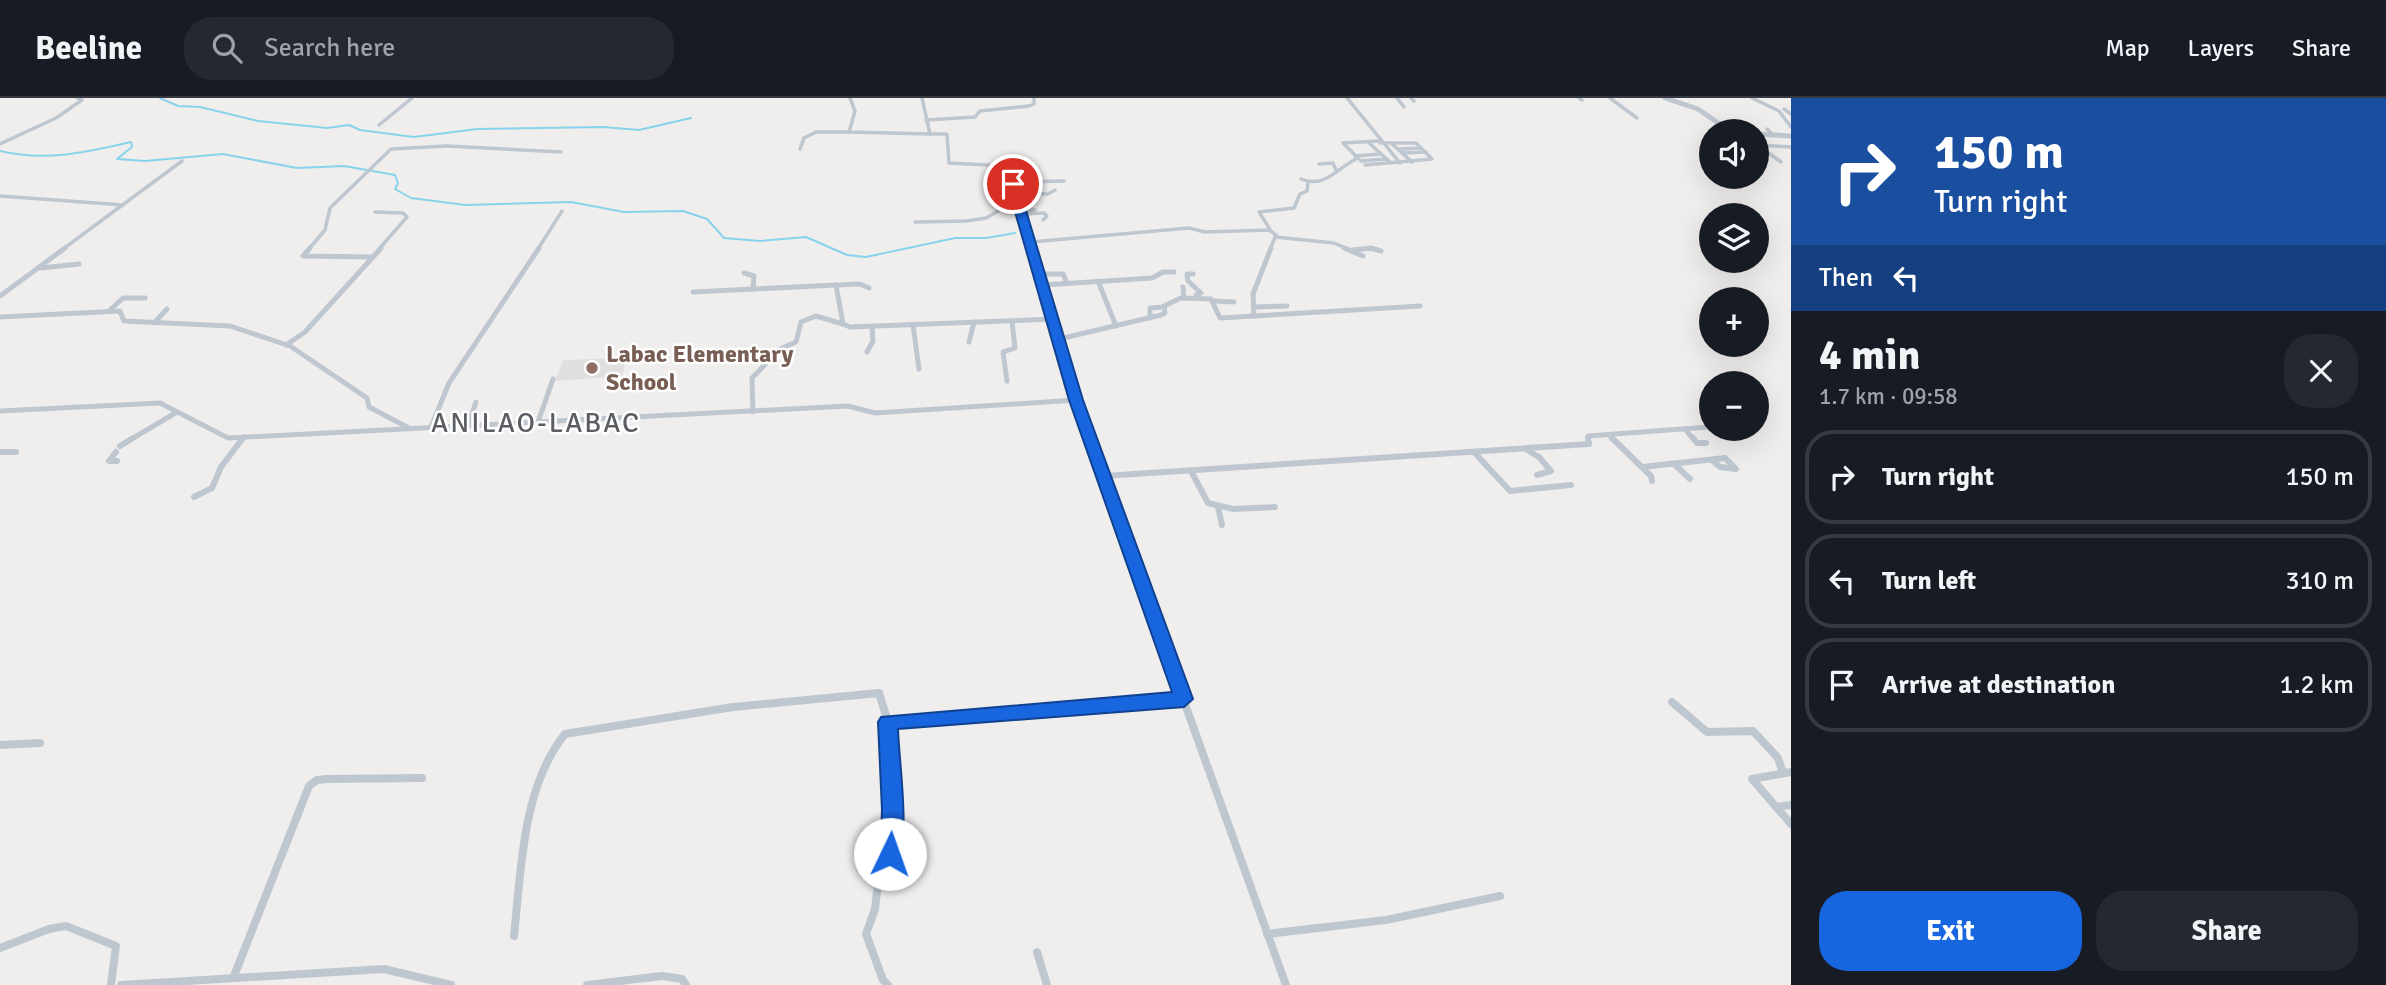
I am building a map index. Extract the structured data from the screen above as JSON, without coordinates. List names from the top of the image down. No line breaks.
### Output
{"districts":["ANILAO-LABAC"],"places":["Labac Elementary School"],"page":{"header":"Beeline","search":"Search here","nav":["Map","Layers","Share"],"turn":["150 m","Turn right"],"map_buttons":["+","−"],"then":"Then","heading":["4 min","1.7 km · 09:58"],"list":[{"name":"Turn right","value":"150 m"},{"name":"Turn left","value":"310 m"},{"name":"Arrive at destination","value":"1.2 km"}],"buttons":["Exit","Share"]}}
